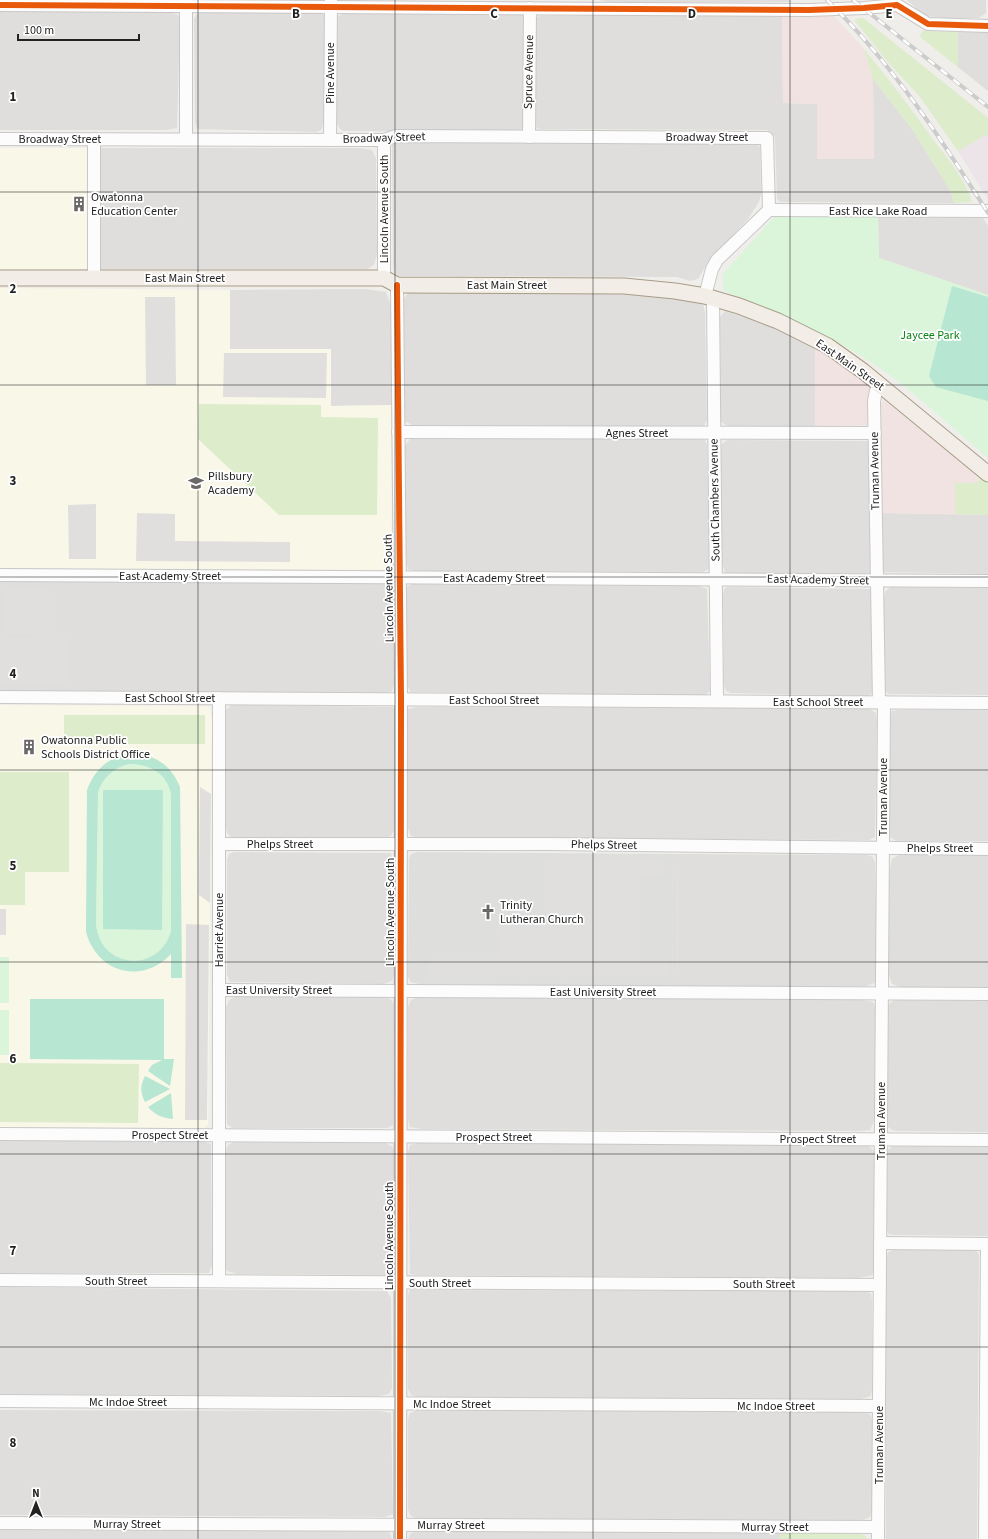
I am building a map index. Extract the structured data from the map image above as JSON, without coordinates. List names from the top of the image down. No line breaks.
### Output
{"streets":{"main road":["East Main Street"],"street":["Spruce Avenue","Pine Avenue","Broadway Street","Lincoln Avenue South","East Rice Lake Road","Agnes Street","Truman Avenue","South Chambers Avenue","East Academy Street","East School Street","Phelps Street","Harriet Avenue","East University Street","Prospect Street","South Street","Mc Indoe Street","Murray Street"]},"crossings":[["Spruce Avenue","Broadway Street"],["Pine Avenue","Broadway Street"],["Broadway Street","Lincoln Avenue South"],["Broadway Street","East Rice Lake Road"],["Broadway Street","South Chambers Avenue"],["Lincoln Avenue South","East Main Street"],["Lincoln Avenue South","Agnes Street"],["Lincoln Avenue South","East Academy Street"],["Lincoln Avenue South","East School Street"],["Lincoln Avenue South","Phelps Street"],["Lincoln Avenue South","East University Street"],["Lincoln Avenue South","Prospect Street"],["Lincoln Avenue South","South Street"],["Lincoln Avenue South","Mc Indoe Street"],["Lincoln Avenue South","Murray Street"],["East Rice Lake Road","South Chambers Avenue"],["East Main Street","Truman Avenue"],["East Main Street","South Chambers Avenue"],["Agnes Street","Truman Avenue"],["Agnes Street","South Chambers Avenue"],["Truman Avenue","East Academy Street"],["Truman Avenue","East School Street"],["Truman Avenue","Phelps Street"],["Truman Avenue","East University Street"],["Truman Avenue","Prospect Street"],["Truman Avenue","South Street"],["Truman Avenue","Mc Indoe Street"],["Truman Avenue","Murray Street"],["South Chambers Avenue","East Academy Street"],["South Chambers Avenue","East School Street"],["East School Street","Harriet Avenue"],["Phelps Street","Harriet Avenue"],["Harriet Avenue","East University Street"],["Harriet Avenue","Prospect Street"],["Harriet Avenue","South Street"]],"parks":["Jaycee Park"],"places":{"building":["Owatonna Education Center","Owatonna Public Schools District Office"],"school or university":["Pillsbury Academy"],"church":["Trinity Lutheran Church"]},"scale_bar":"100 m","north":"top","grid":{"columns":["B","C","D","E"],"rows":["1","2","3","4","5","6","7","8"]}}
